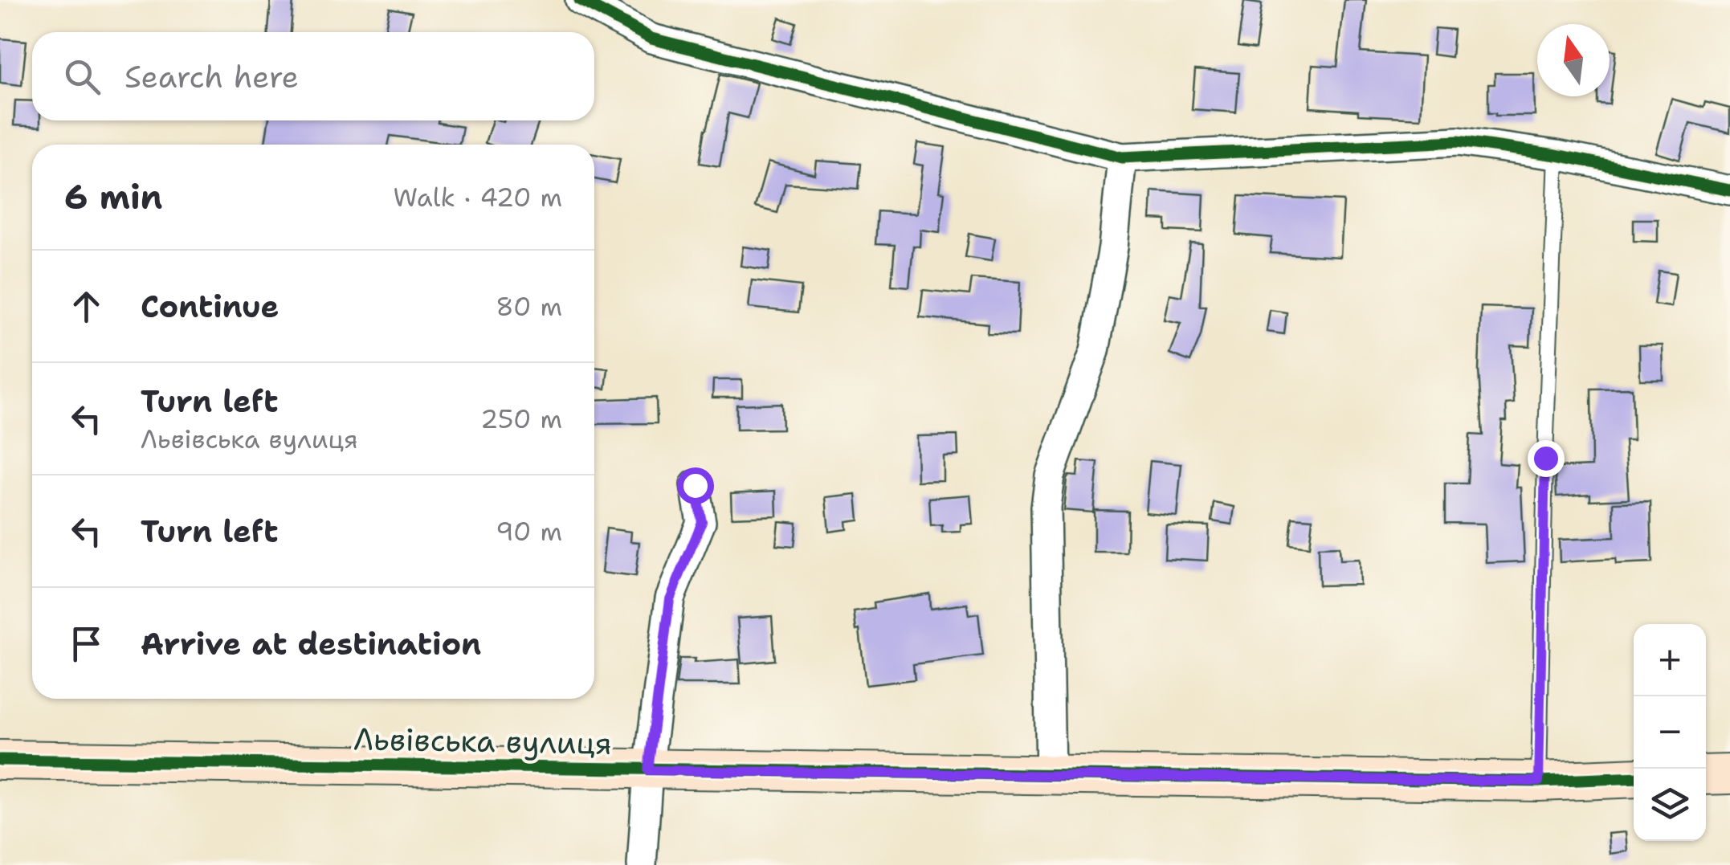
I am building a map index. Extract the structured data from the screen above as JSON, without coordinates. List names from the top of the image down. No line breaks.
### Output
{"streets":{"street":["Львівська вулиця"]},"north":"top","page":{"search":"Search here","heading":["6 min","Walk · 420 m"],"list":[["Continue","80 m"],["Turn left","Львівська вулиця","250 m"],["Turn left","90 m"],"Arrive at destination"],"map_buttons":["+","−"]}}
